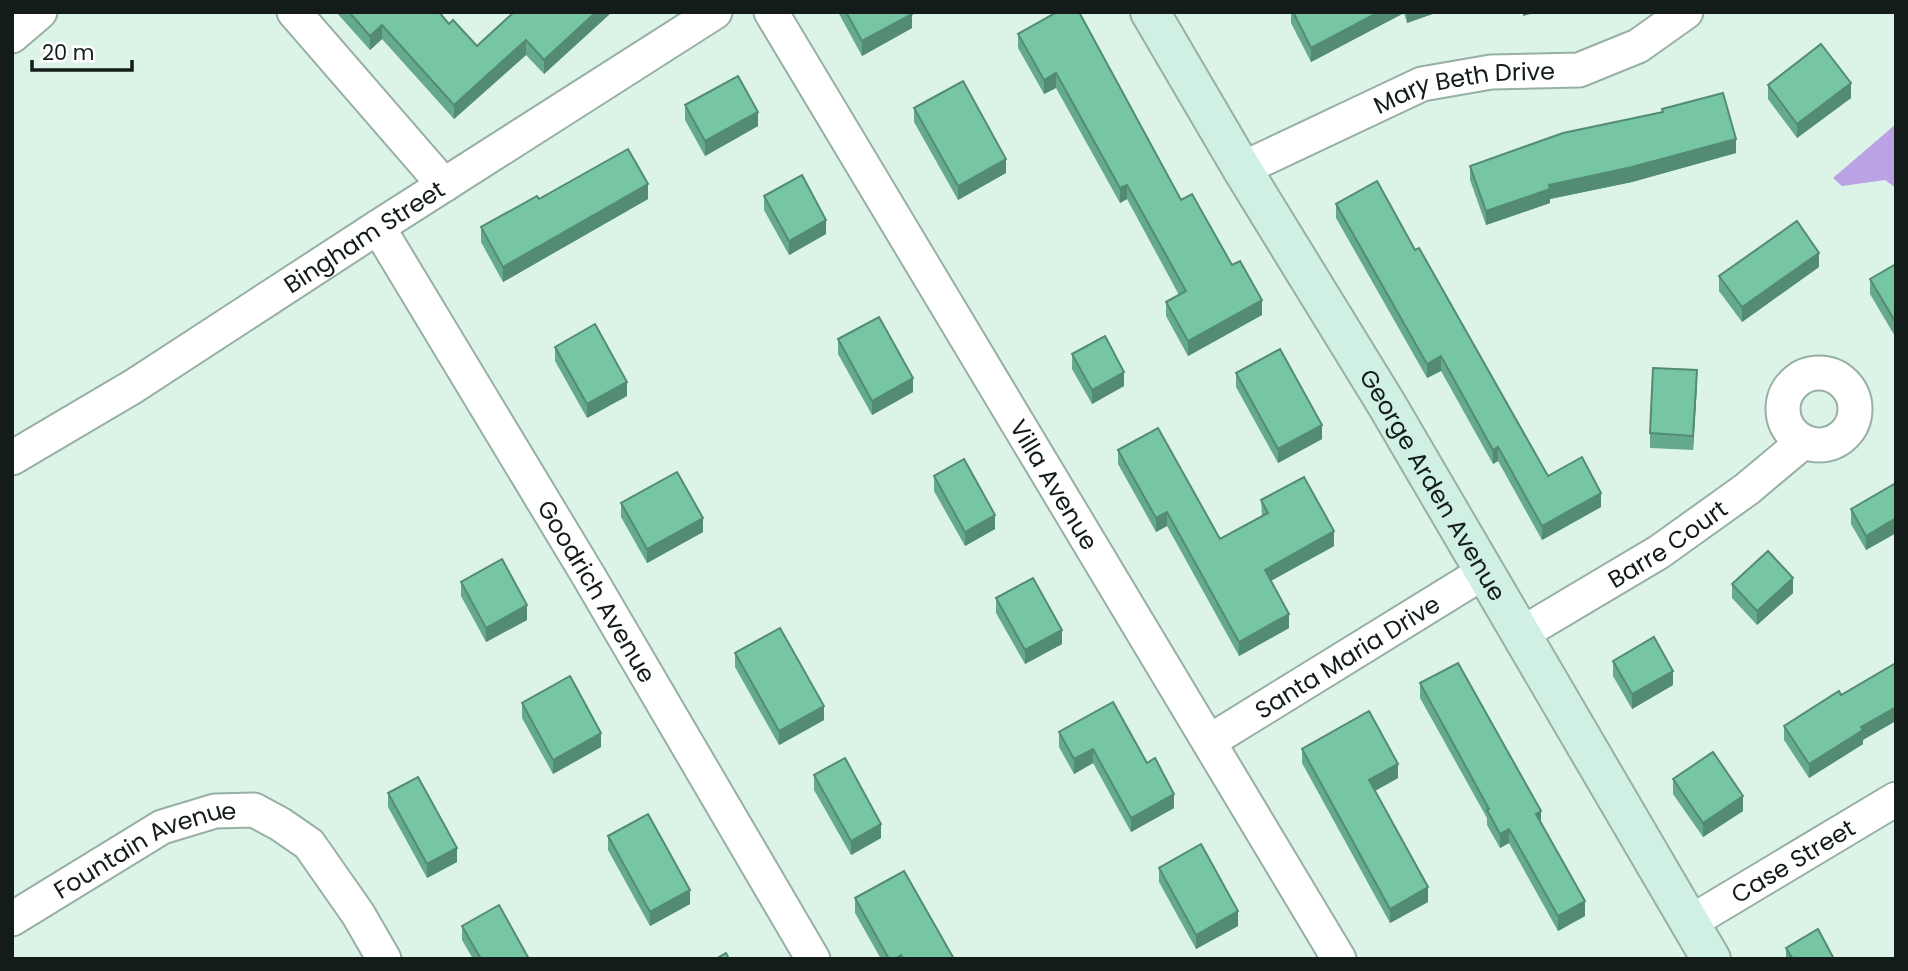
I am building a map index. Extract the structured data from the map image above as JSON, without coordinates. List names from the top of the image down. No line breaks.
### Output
{"streets":{"street":["Mary Beth Drive","Bingham Street","George Arden Avenue","Villa Avenue","Barre Court","Goodrich Avenue","Santa Maria Drive","Fountain Avenue","Case Street"]},"crossings":[["Mary Beth Drive","George Arden Avenue"],["Bingham Street","Goodrich Avenue"],["George Arden Avenue","Barre Court"],["George Arden Avenue","Santa Maria Drive"],["George Arden Avenue","Case Street"],["Villa Avenue","Santa Maria Drive"]],"scale_bar":"20 m"}
